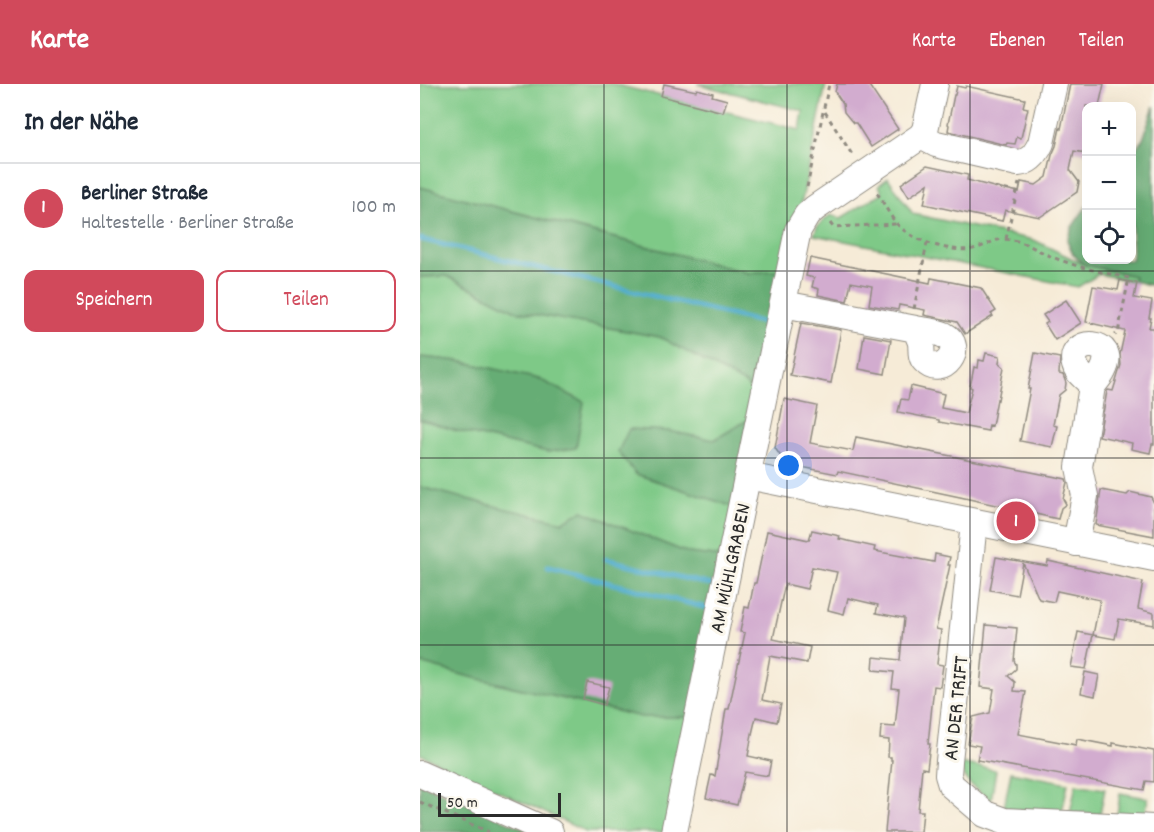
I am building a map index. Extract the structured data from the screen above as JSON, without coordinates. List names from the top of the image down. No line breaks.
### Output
{"streets":{"street":["AM MÜHLGRABEN","AN DER TRIFT"]},"scale_bar":"50 m","page":{"header":"Karte","nav":["Karte","Ebenen","Teilen"],"heading":"In der Nähe","map_buttons":["+","−"],"list":[{"mark":"1","name":"Berliner Straße","note":"Haltestelle · Berliner Straße","value":"100 m"}],"buttons":["Speichern","Teilen"],"pins":"1","scale":"50 m"}}
